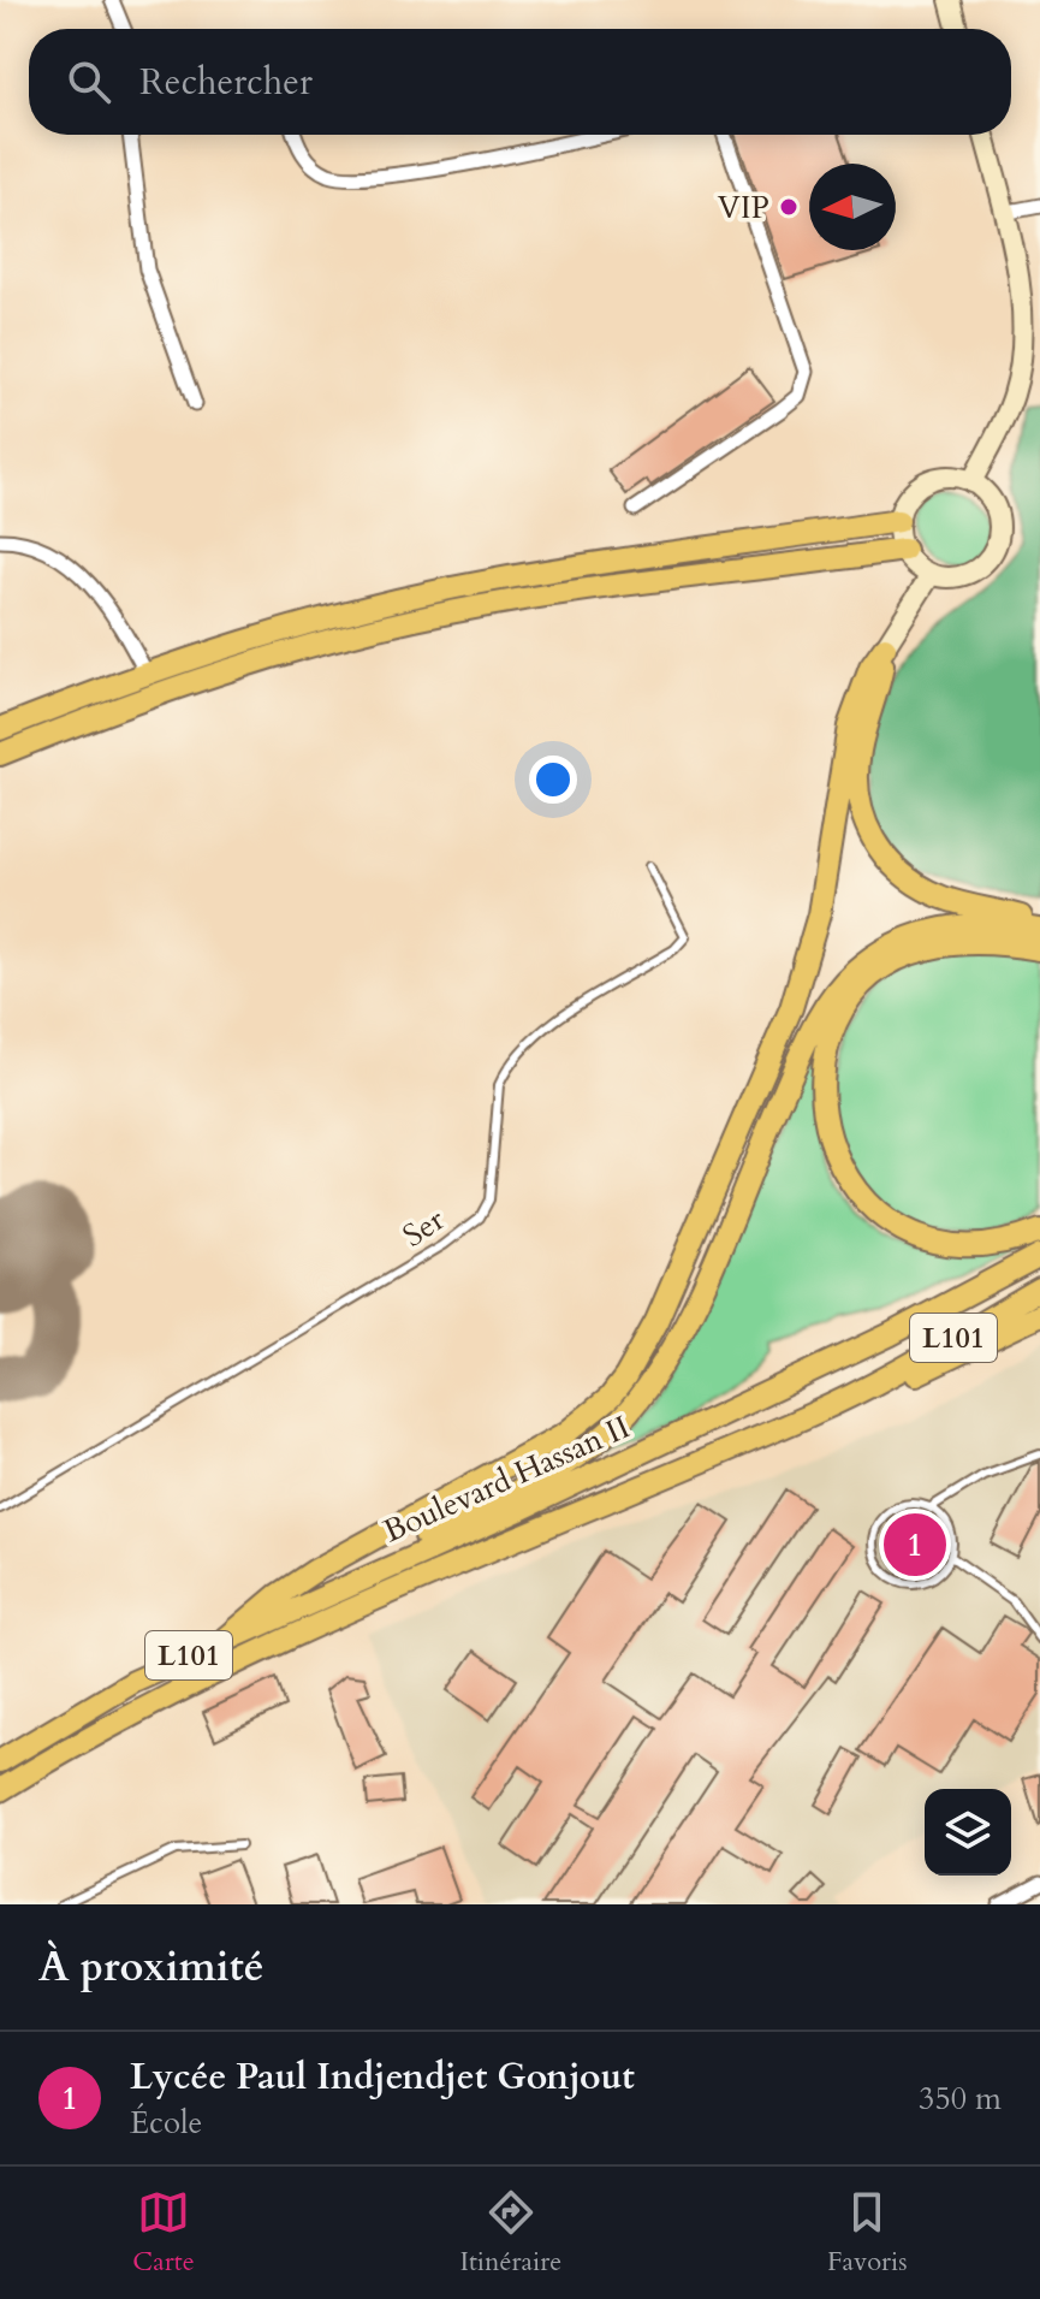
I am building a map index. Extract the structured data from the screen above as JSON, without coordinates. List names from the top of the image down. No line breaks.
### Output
{"streets":{"main road":["L101","Boulevard Hassan II"],"lane":["Ser"]},"places":["VIP"],"north":"left","page":{"search":"Rechercher","pins":"1","heading":"À proximité","list":[{"mark":"1","name":"Lycée Paul Indjendjet Gonjout","note":"École","value":"350 m"}],"nav":["Carte","Itinéraire","Favoris"]}}
